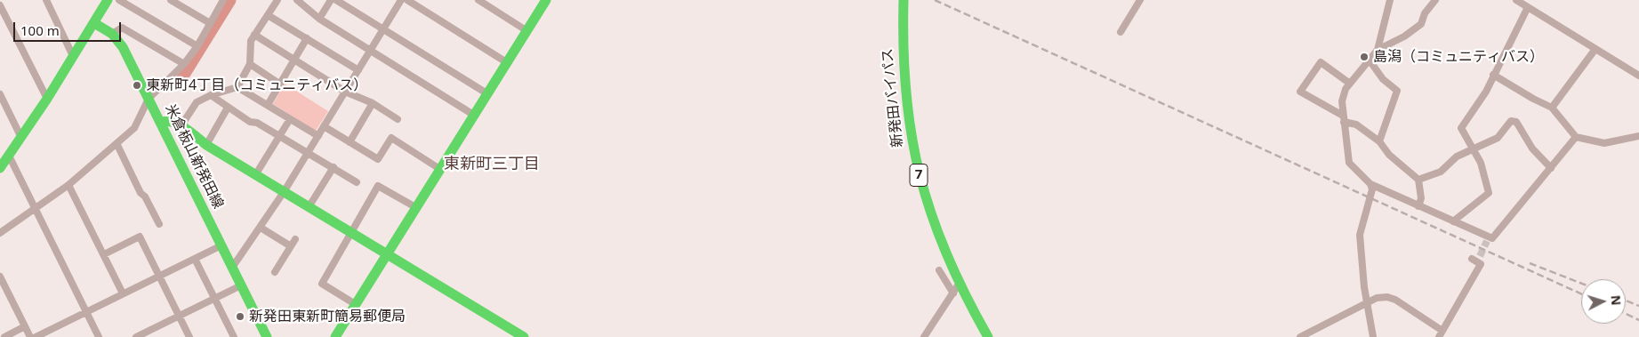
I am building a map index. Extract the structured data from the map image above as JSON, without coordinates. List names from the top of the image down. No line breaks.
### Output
{"streets":{"main road":["新発田バイパス","米倉板山新発田線","7"]},"districts":["東新町三丁目"],"places":["島潟（コミュニティバス）","東新町4丁目（コミュニティバス）","新発田東新町簡易郵便局"],"scale_bar":"100 m","north":"right"}
